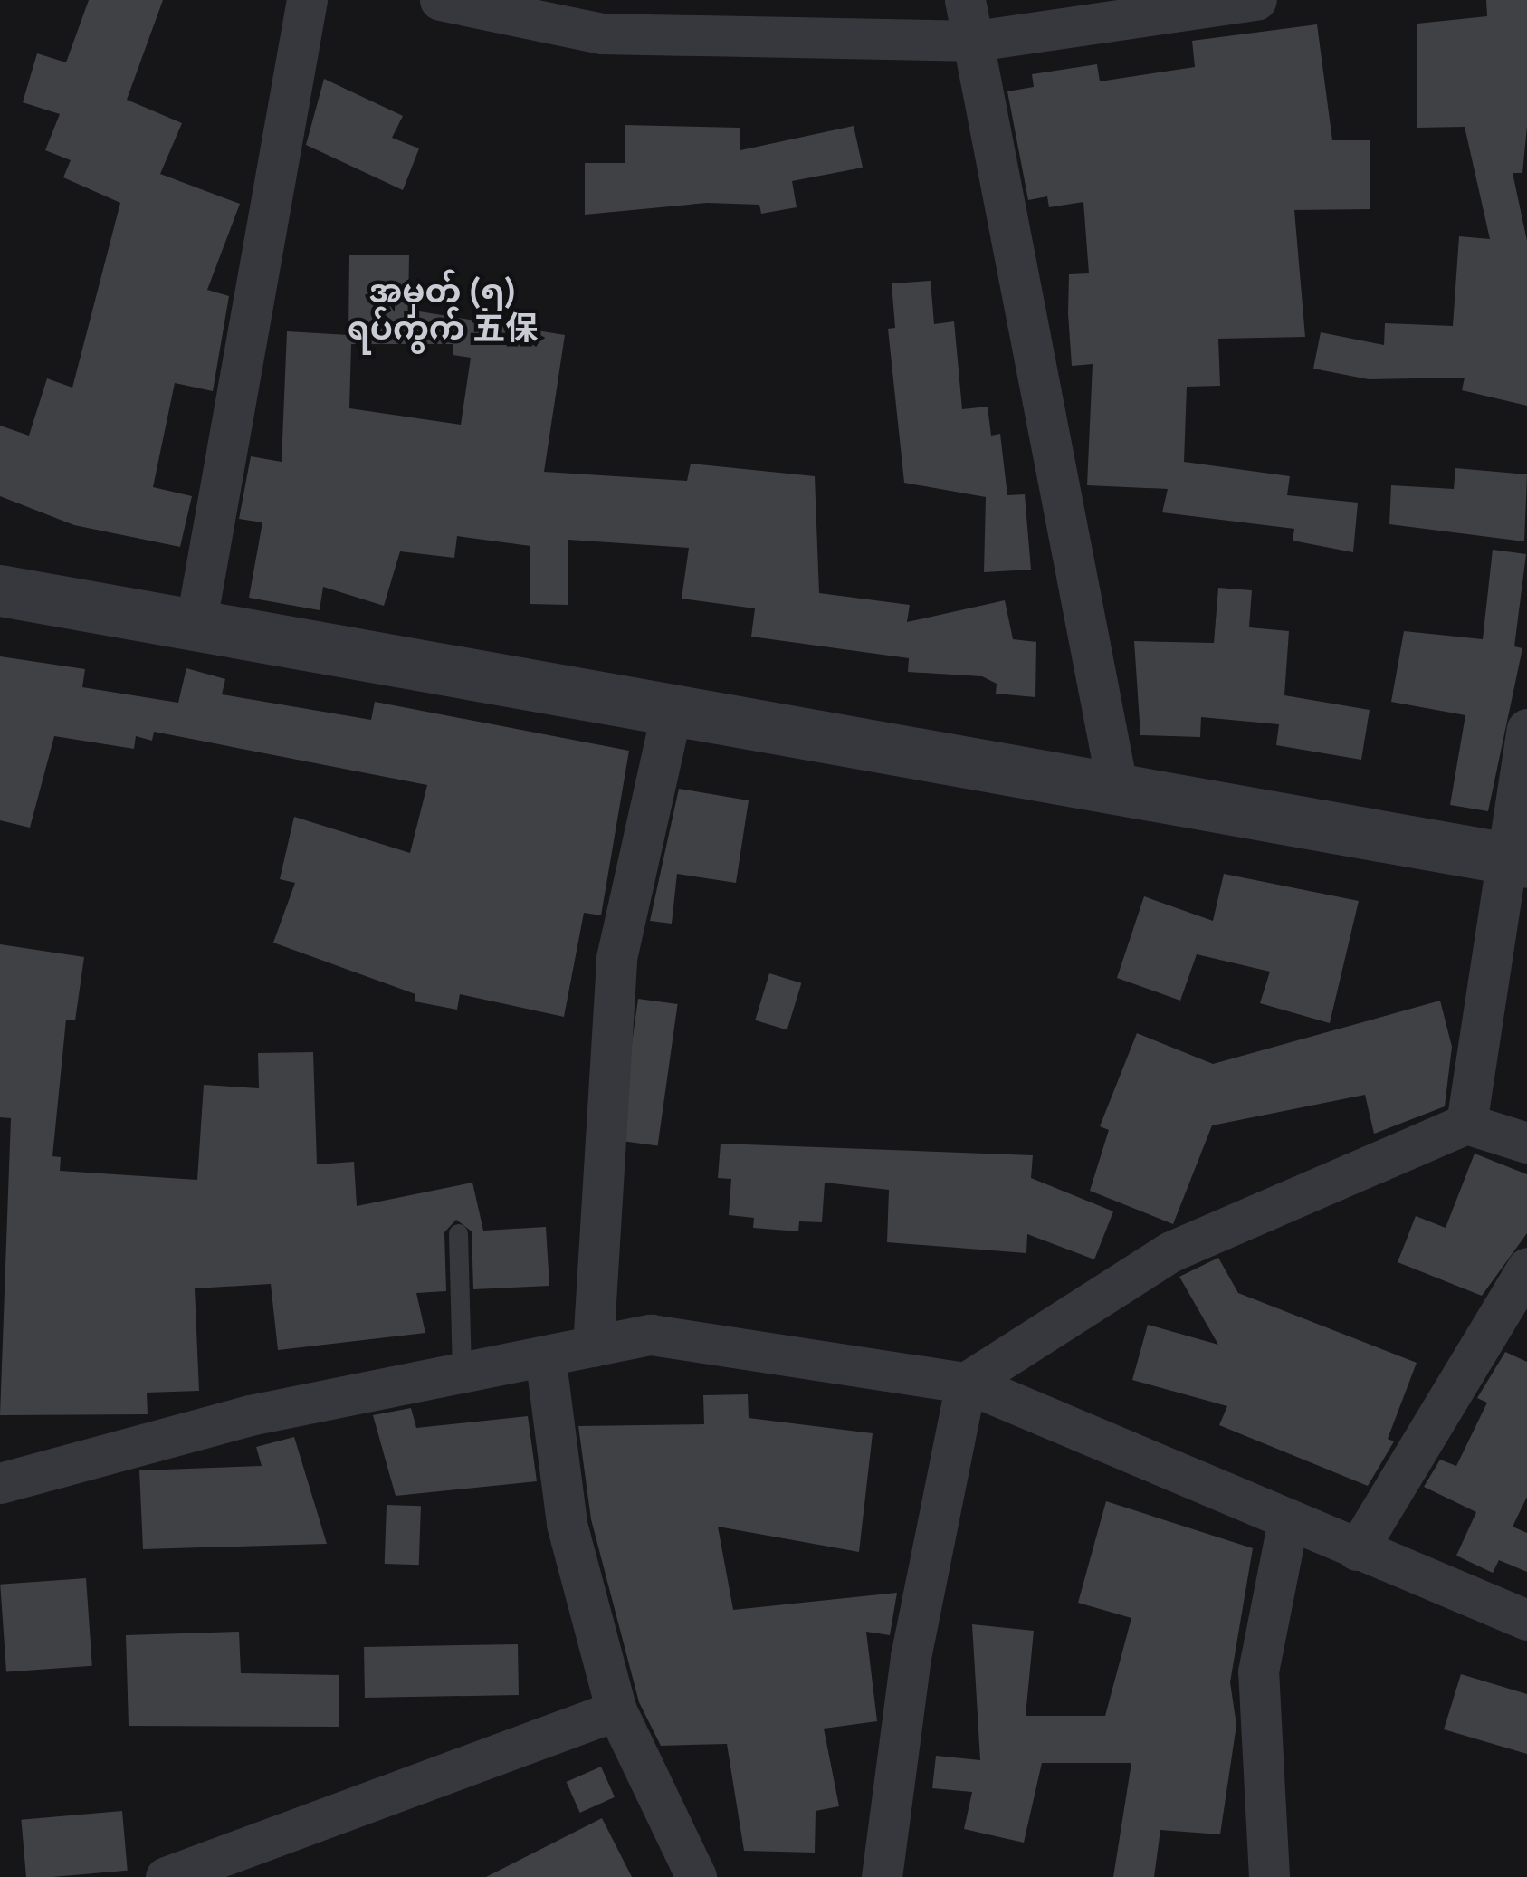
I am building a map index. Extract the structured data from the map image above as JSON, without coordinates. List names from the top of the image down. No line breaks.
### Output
{"districts":["အမှတ် (၅) ရပ်ကွက် 五保"]}
